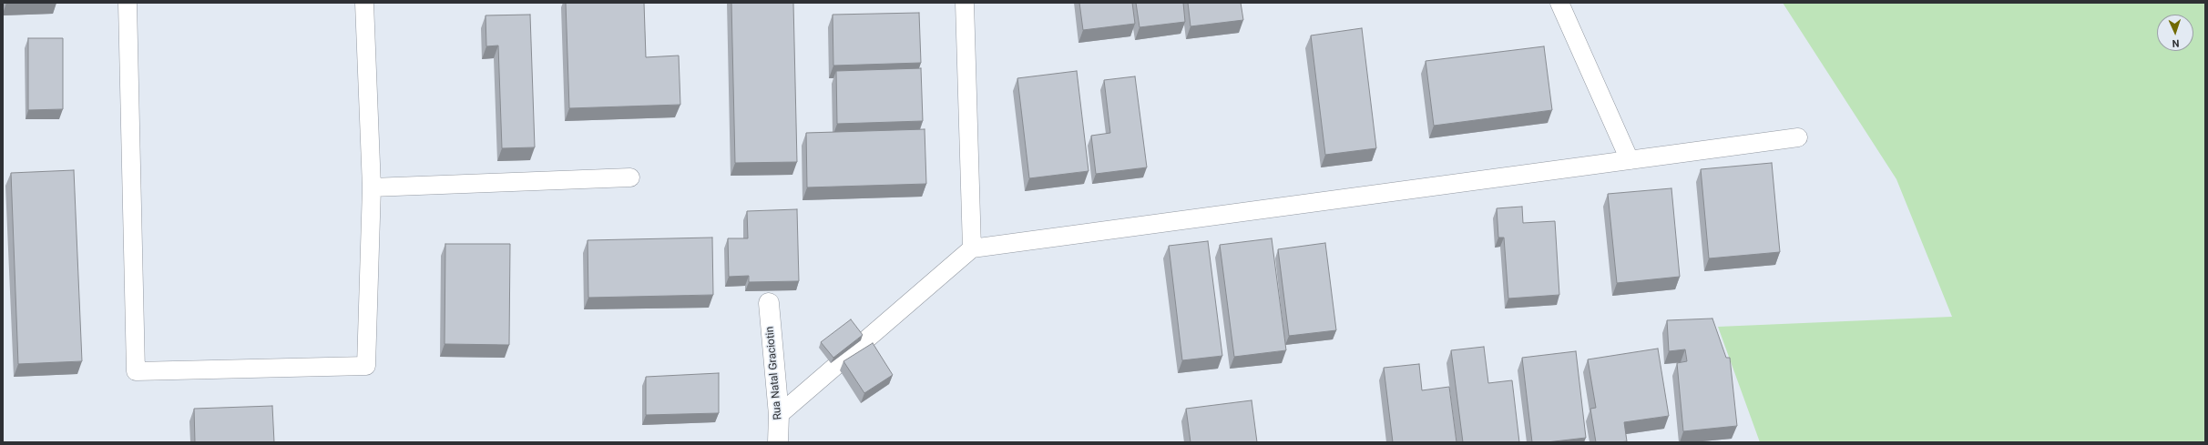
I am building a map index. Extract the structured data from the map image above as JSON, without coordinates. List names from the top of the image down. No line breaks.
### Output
{"streets":{"street":["Rua Natal Graciotin"]},"north":"bottom"}
